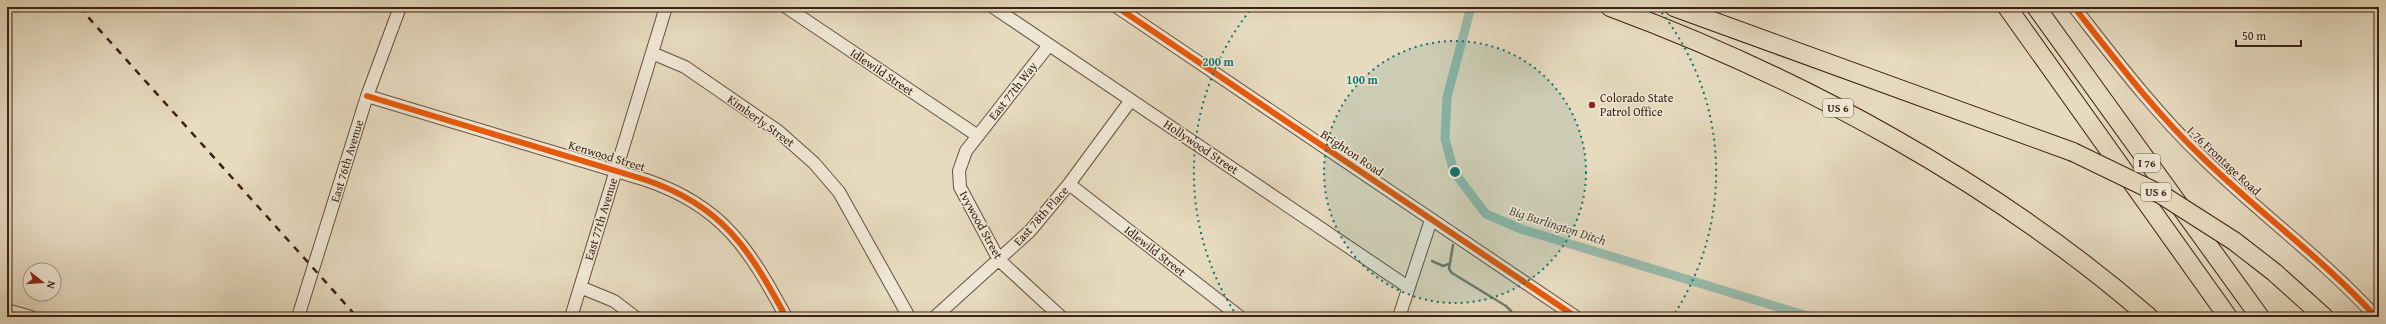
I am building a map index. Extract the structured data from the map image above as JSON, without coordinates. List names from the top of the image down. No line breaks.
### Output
{"streets":{"highway":["US 6","I 76"],"street":["Idlewild Street","East 77th Way","Kimberly Street","Hollywood Street","Brighton Road","Kenwood Street","East 76th Avenue","I-76 Frontage Road","East 78th Place","East 77th Avenue","Ivywood Street"]},"crossings":[["Idlewild Street","East 77th Way"],["Idlewild Street","East 78th Place"],["Idlewild Street","Ivywood Street"],["East 77th Way","Hollywood Street"],["East 77th Way","Ivywood Street"],["Kimberly Street","East 77th Avenue"],["Hollywood Street","East 78th Place"],["Kenwood Street","East 76th Avenue"],["Kenwood Street","East 77th Avenue"],["East 78th Place","Ivywood Street"]],"water":["Big Burlington Ditch"],"places":["Colorado State Patrol Office"],"scale_bar":"50 m","north":"right","rings":["200 m","100 m"]}
